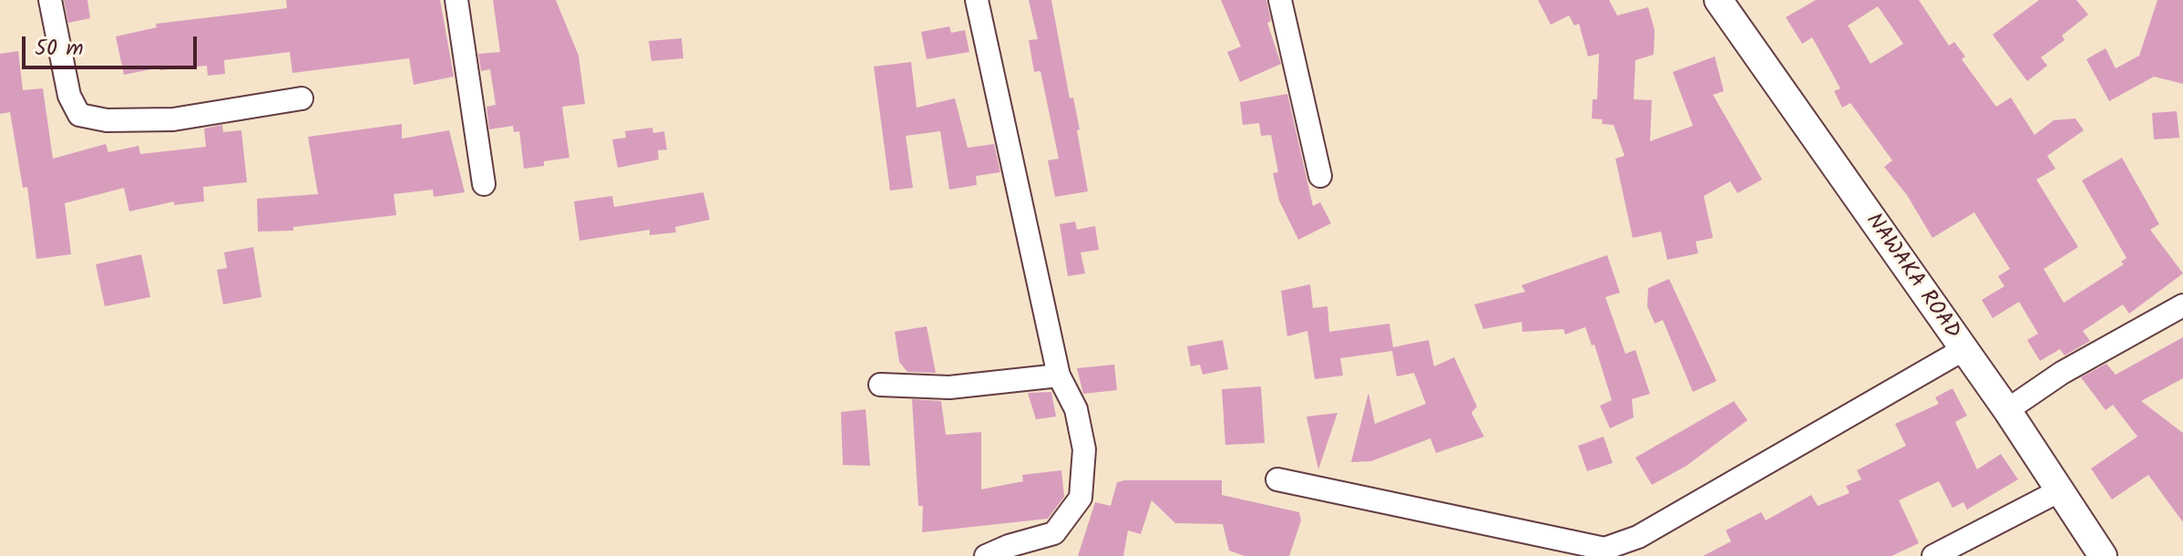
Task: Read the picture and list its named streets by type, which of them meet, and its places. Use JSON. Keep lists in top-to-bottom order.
{
  "streets": {
    "street": ["NAWAKA ROAD"]
  },
  "scale_bar": "50 m"
}
